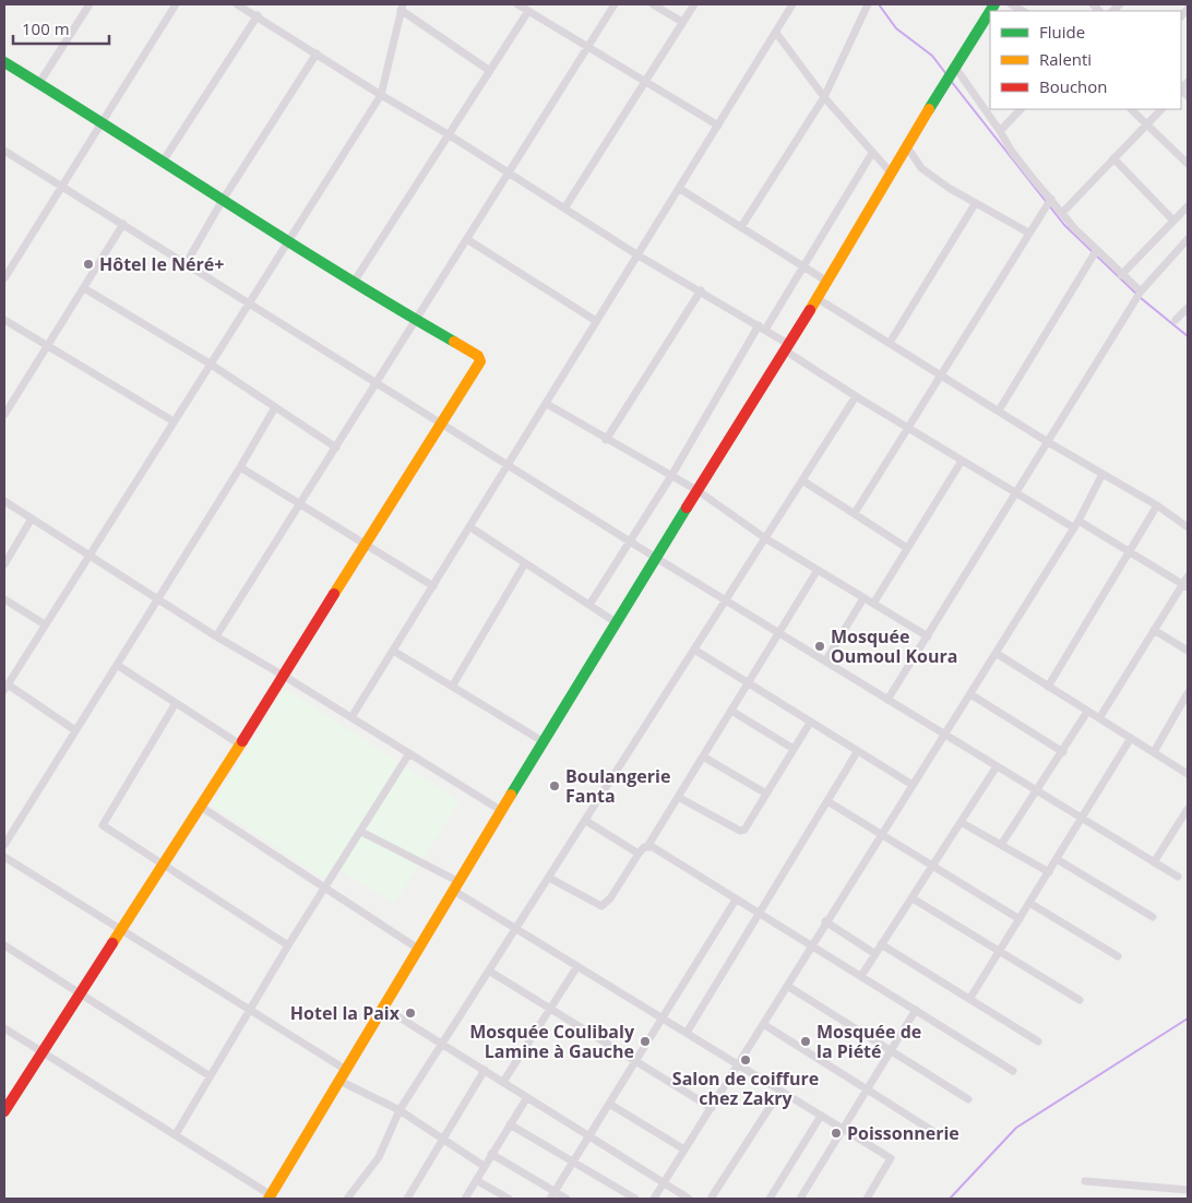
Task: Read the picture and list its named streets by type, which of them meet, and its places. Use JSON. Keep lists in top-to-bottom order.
{
  "places": [
    "Hôtel le Néré+",
    "Mosquée Oumoul Koura",
    "Boulangerie Fanta",
    "Hotel la Paix",
    "Mosquée Coulibaly Lamine à Gauche",
    "Mosquée de la Piété",
    "Salon de coiffure chez Zakry",
    "Poissonnerie"
  ],
  "legend": ["Fluide", "Ralenti", "Bouchon"],
  "scale_bar": "100 m"
}
